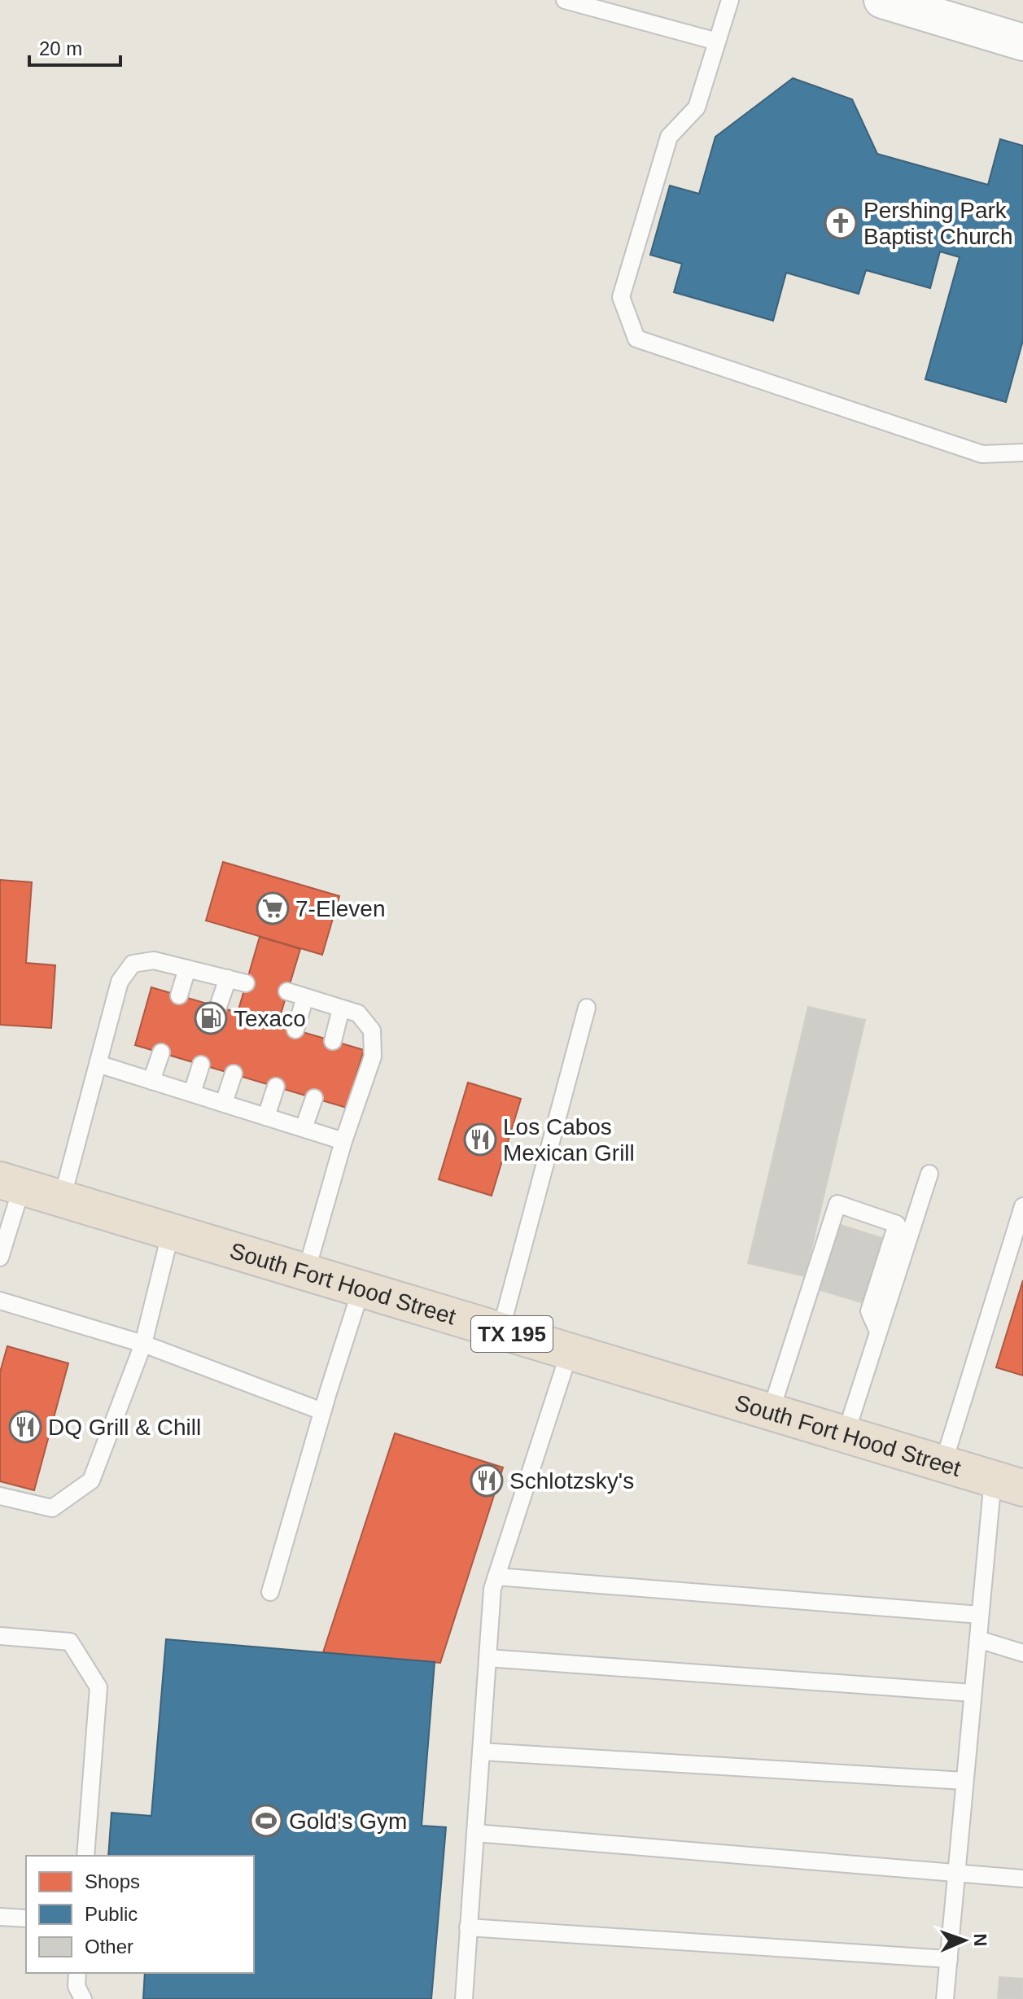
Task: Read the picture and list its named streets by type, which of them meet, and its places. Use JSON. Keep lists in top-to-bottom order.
{
  "streets": {
    "highway": ["South Fort Hood Street", "TX 195"]
  },
  "places": {
    "church": ["Pershing Park Baptist Church"],
    "supermarket": ["7-Eleven"],
    "fuel station": ["Texaco"],
    "restaurant": ["Los Cabos Mexican Grill", "DQ Grill & Chill", "Schlotzsky's"],
    "sports": ["Gold's Gym"]
  },
  "legend": ["Shops", "Public", "Other"],
  "scale_bar": "20 m",
  "north": "right"
}
